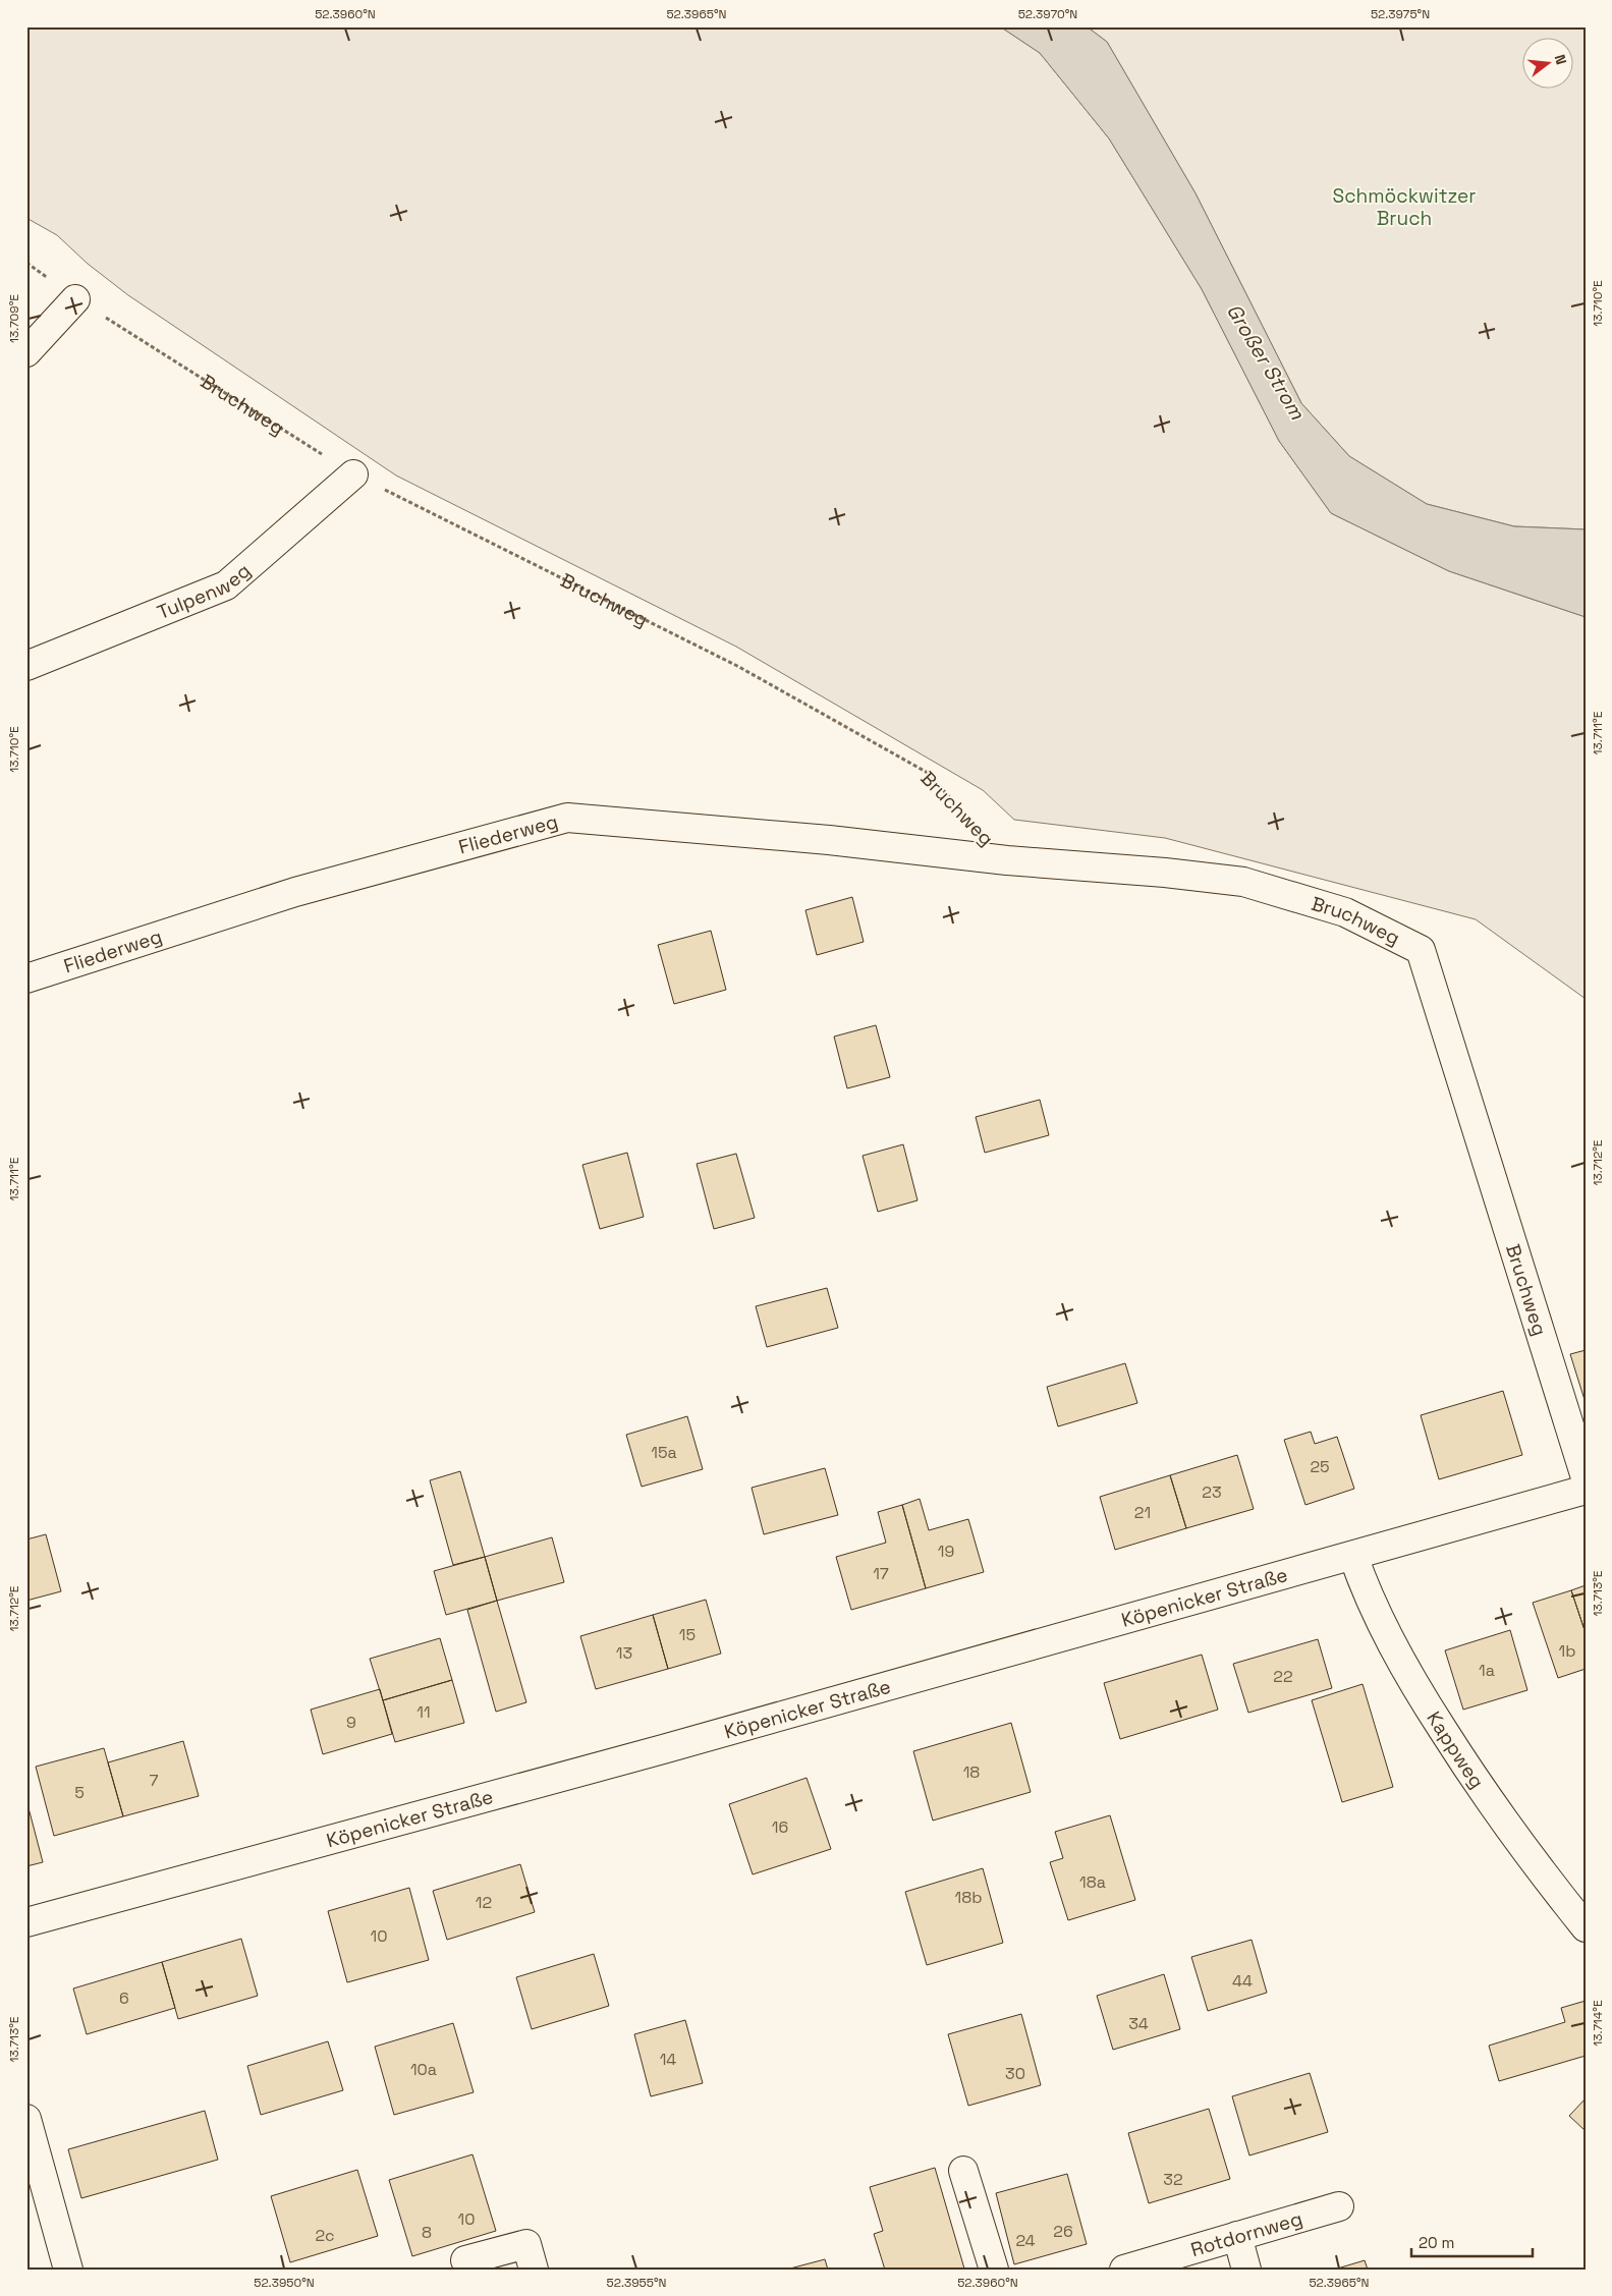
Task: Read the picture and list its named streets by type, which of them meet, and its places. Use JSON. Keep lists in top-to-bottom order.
{
  "streets": {
    "street": [
      "Bruchweg",
      "Tulpenweg",
      "Fliederweg",
      "Köpenicker Straße",
      "Kappweg",
      "Rotdornweg"
    ]
  },
  "crossings": [
    ["Bruchweg", "Tulpenweg"],
    ["Bruchweg", "Fliederweg"],
    ["Köpenicker Straße", "Kappweg"]
  ],
  "water": ["Großer Strom"],
  "parks": ["Schmöckwitzer Bruch"],
  "house_numbers": [
    "15a",
    "25",
    "23",
    "21",
    "19",
    "17",
    "15",
    "1b",
    "13",
    "1a",
    "22",
    "11",
    "9",
    "18",
    "7",
    "5",
    "16",
    "18a",
    "18b",
    "12",
    "10",
    "44",
    "6",
    "34",
    "14",
    "10a",
    "30",
    "32",
    "10",
    "26",
    "8",
    "2c",
    "24"
  ],
  "scale_bar": "20 m",
  "north": "right",
  "coordinates": [
    "52.3960°N",
    "52.3965°N",
    "52.3970°N",
    "52.3975°N",
    "13.710°E",
    "13.709°E",
    "13.711°E",
    "13.712°E",
    "13.713°E",
    "13.714°E",
    "52.3950°N",
    "52.3955°N"
  ]
}
